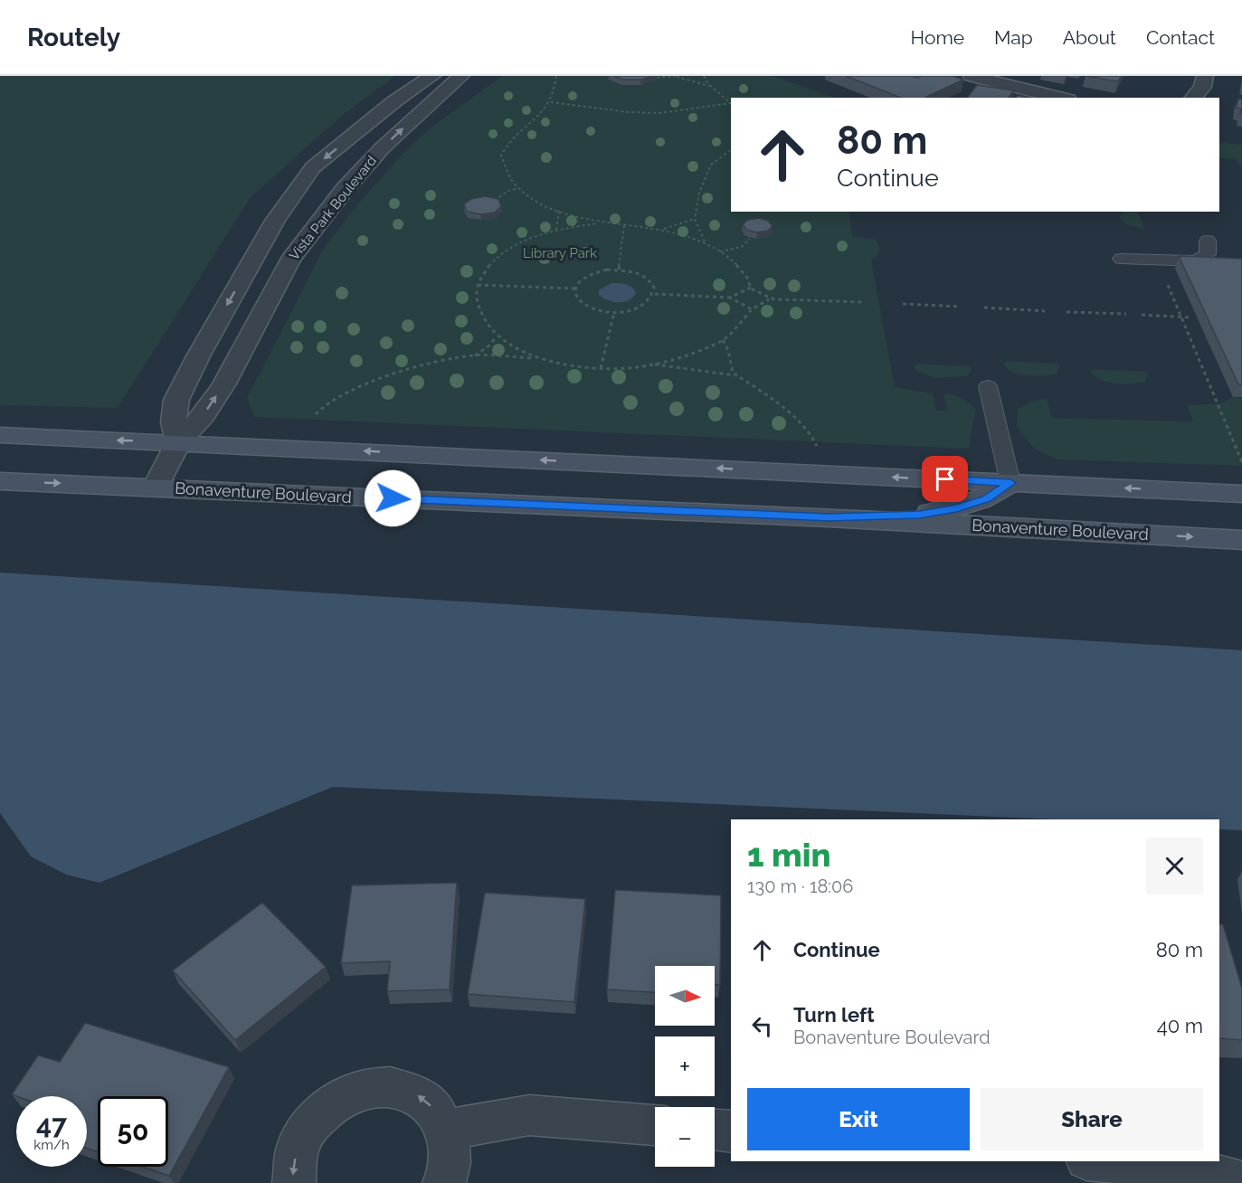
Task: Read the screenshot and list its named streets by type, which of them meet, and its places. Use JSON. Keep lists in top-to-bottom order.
{
  "streets": {
    "main road": ["Bonaventure Boulevard"],
    "street": ["Vista Park Boulevard"]
  },
  "crossings": [
    ["Vista Park Boulevard", "Bonaventure Boulevard"]
  ],
  "parks": ["Library Park"],
  "north": "right",
  "page": {
    "header": "Routely",
    "nav": [
      "Home",
      "Map",
      "About",
      "Contact"
    ],
    "turn": ["80 m", "Continue"],
    "heading": ["1 min", "130 m · 18:06"],
    "list": [
      {
        "name": "Continue",
        "value": "80 m"
      },
      {
        "name": "Turn left",
        "note": "Bonaventure Boulevard",
        "value": "40 m"
      }
    ],
    "map_buttons": ["+", "−"],
    "buttons": ["Exit", "Share"],
    "speed": "47 km/h",
    "limit": "50"
  }
}
